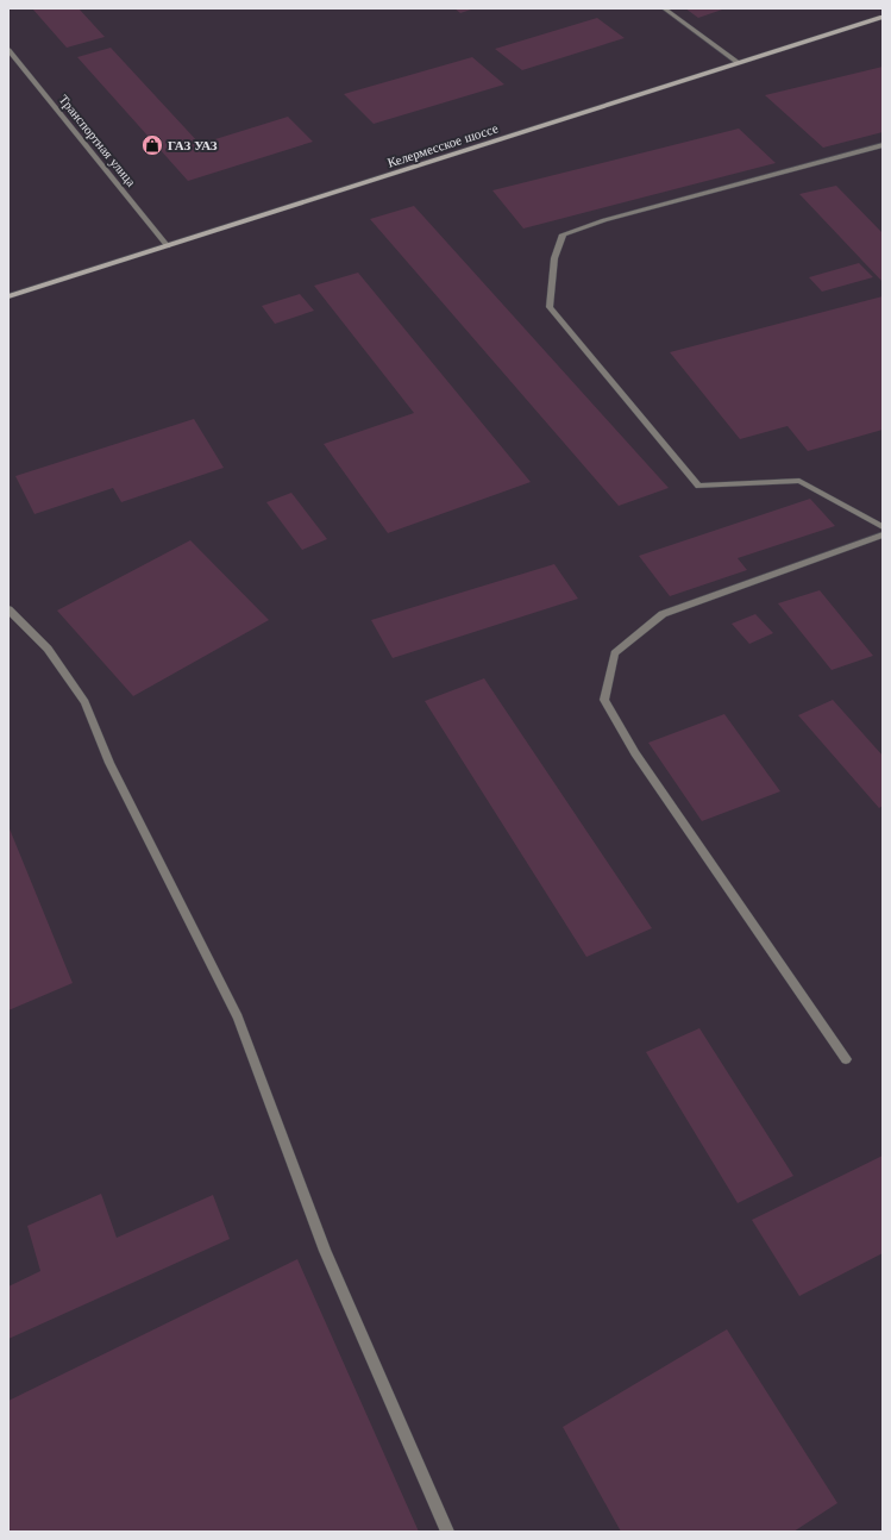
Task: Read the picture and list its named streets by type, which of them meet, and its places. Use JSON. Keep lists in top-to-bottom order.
{
  "streets": {
    "main road": ["Келермесское шоссе"],
    "street": ["Транспортная улица"]
  },
  "crossings": [
    ["Транспортная улица", "Келермесское шоссе"]
  ],
  "places": {
    "shop": ["ГАЗ УАЗ"]
  }
}
